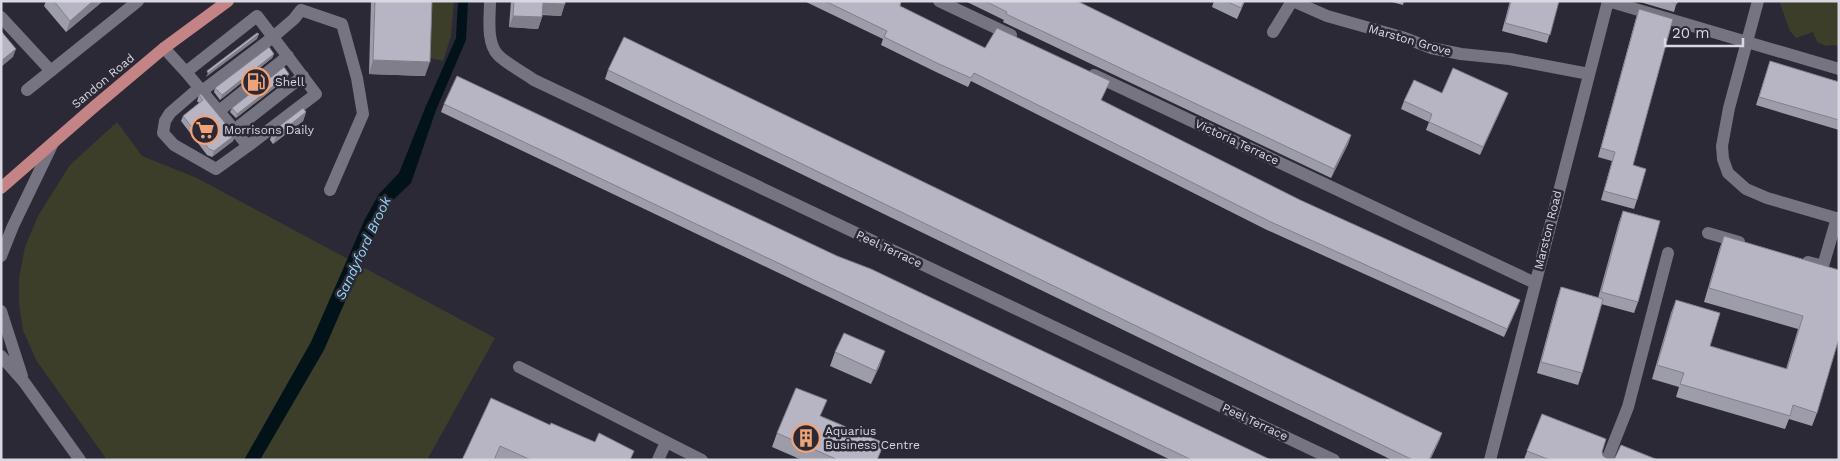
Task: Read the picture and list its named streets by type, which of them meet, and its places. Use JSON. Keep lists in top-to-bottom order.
{
  "streets": {
    "main road": ["Sandon Road"],
    "street": [
      "Marston Grove",
      "Victoria Terrace",
      "Marston Road",
      "Peel Terrace"
    ]
  },
  "crossings": [
    ["Marston Grove", "Marston Road"],
    ["Victoria Terrace", "Marston Road"]
  ],
  "water": ["Sandyford Brook"],
  "places": {
    "fuel station": ["Shell"],
    "supermarket": ["Morrisons Daily"],
    "building": ["Aquarius Business Centre"]
  },
  "scale_bar": "20 m"
}
